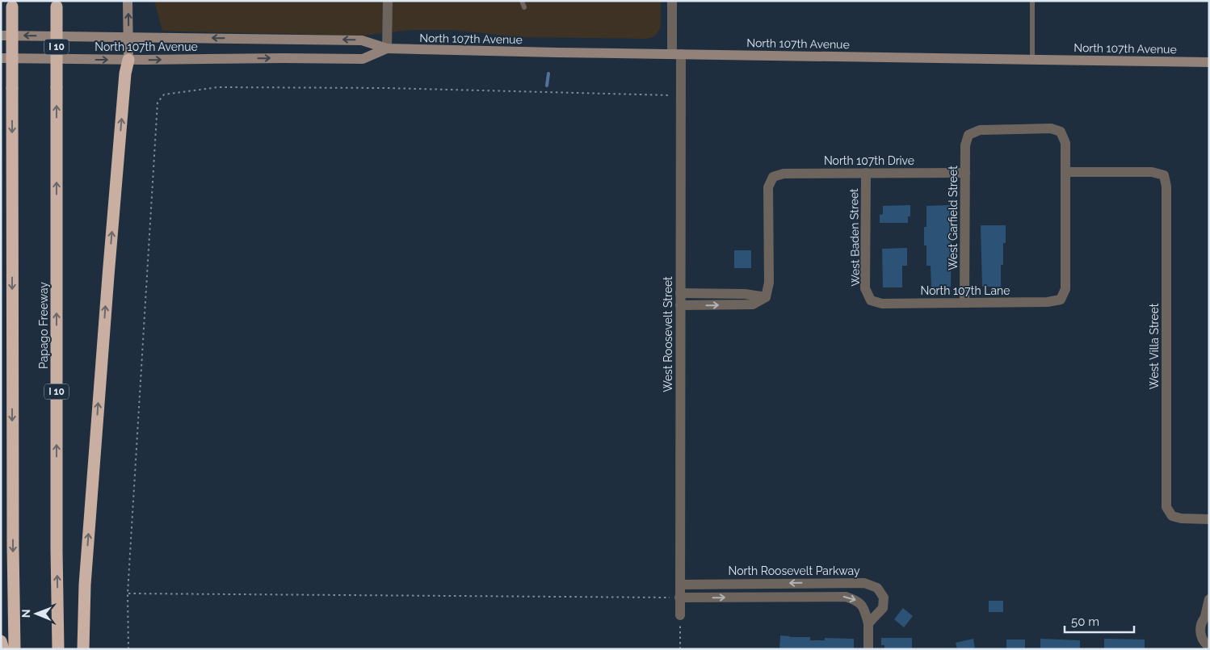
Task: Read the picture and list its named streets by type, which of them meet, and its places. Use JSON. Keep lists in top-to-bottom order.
{
  "streets": {
    "highway": ["I 10", "Papago Freeway"],
    "main road": ["North 107th Avenue"],
    "street": [
      "North 107th Drive",
      "West Garfield Street",
      "West Baden Street",
      "North 107th Lane",
      "West Roosevelt Street",
      "West Villa Street",
      "North Roosevelt Parkway"
    ]
  },
  "crossings": [
    ["North 107th Avenue", "West Roosevelt Street"],
    ["North 107th Drive", "West Garfield Street"],
    ["North 107th Drive", "West Baden Street"],
    ["West Garfield Street", "North 107th Lane"],
    ["West Garfield Street", "West Villa Street"],
    ["West Baden Street", "North 107th Lane"],
    ["North 107th Lane", "West Villa Street"],
    ["West Roosevelt Street", "North Roosevelt Parkway"]
  ],
  "scale_bar": "50 m",
  "north": "left"
}
